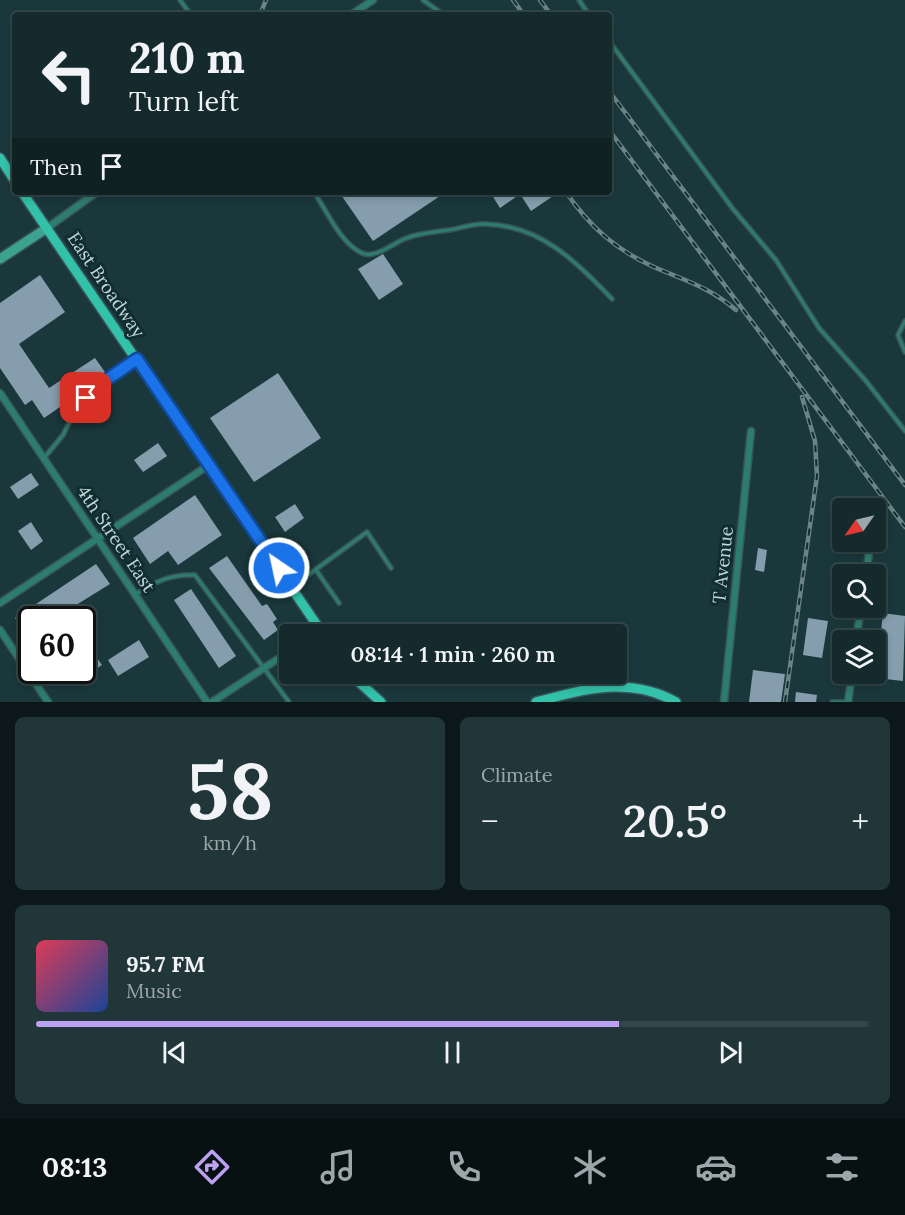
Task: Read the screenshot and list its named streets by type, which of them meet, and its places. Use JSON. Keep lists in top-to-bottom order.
{
  "streets": {
    "main road": ["East Broadway"],
    "street": ["4th Street East", "T Avenue"]
  },
  "north": "bottom left",
  "page": {
    "turn": ["210 m", "Turn left"],
    "then": "Then",
    "limit": "60",
    "trip": "08:14 · 1 min · 260 m",
    "tile": [
      ["58", "km/h"],
      "Climate"
    ],
    "heat": ["−", "20.5°", "+"],
    "song": ["95.7 FM", "Music"],
    "tabs": "08:13"
  }
}
